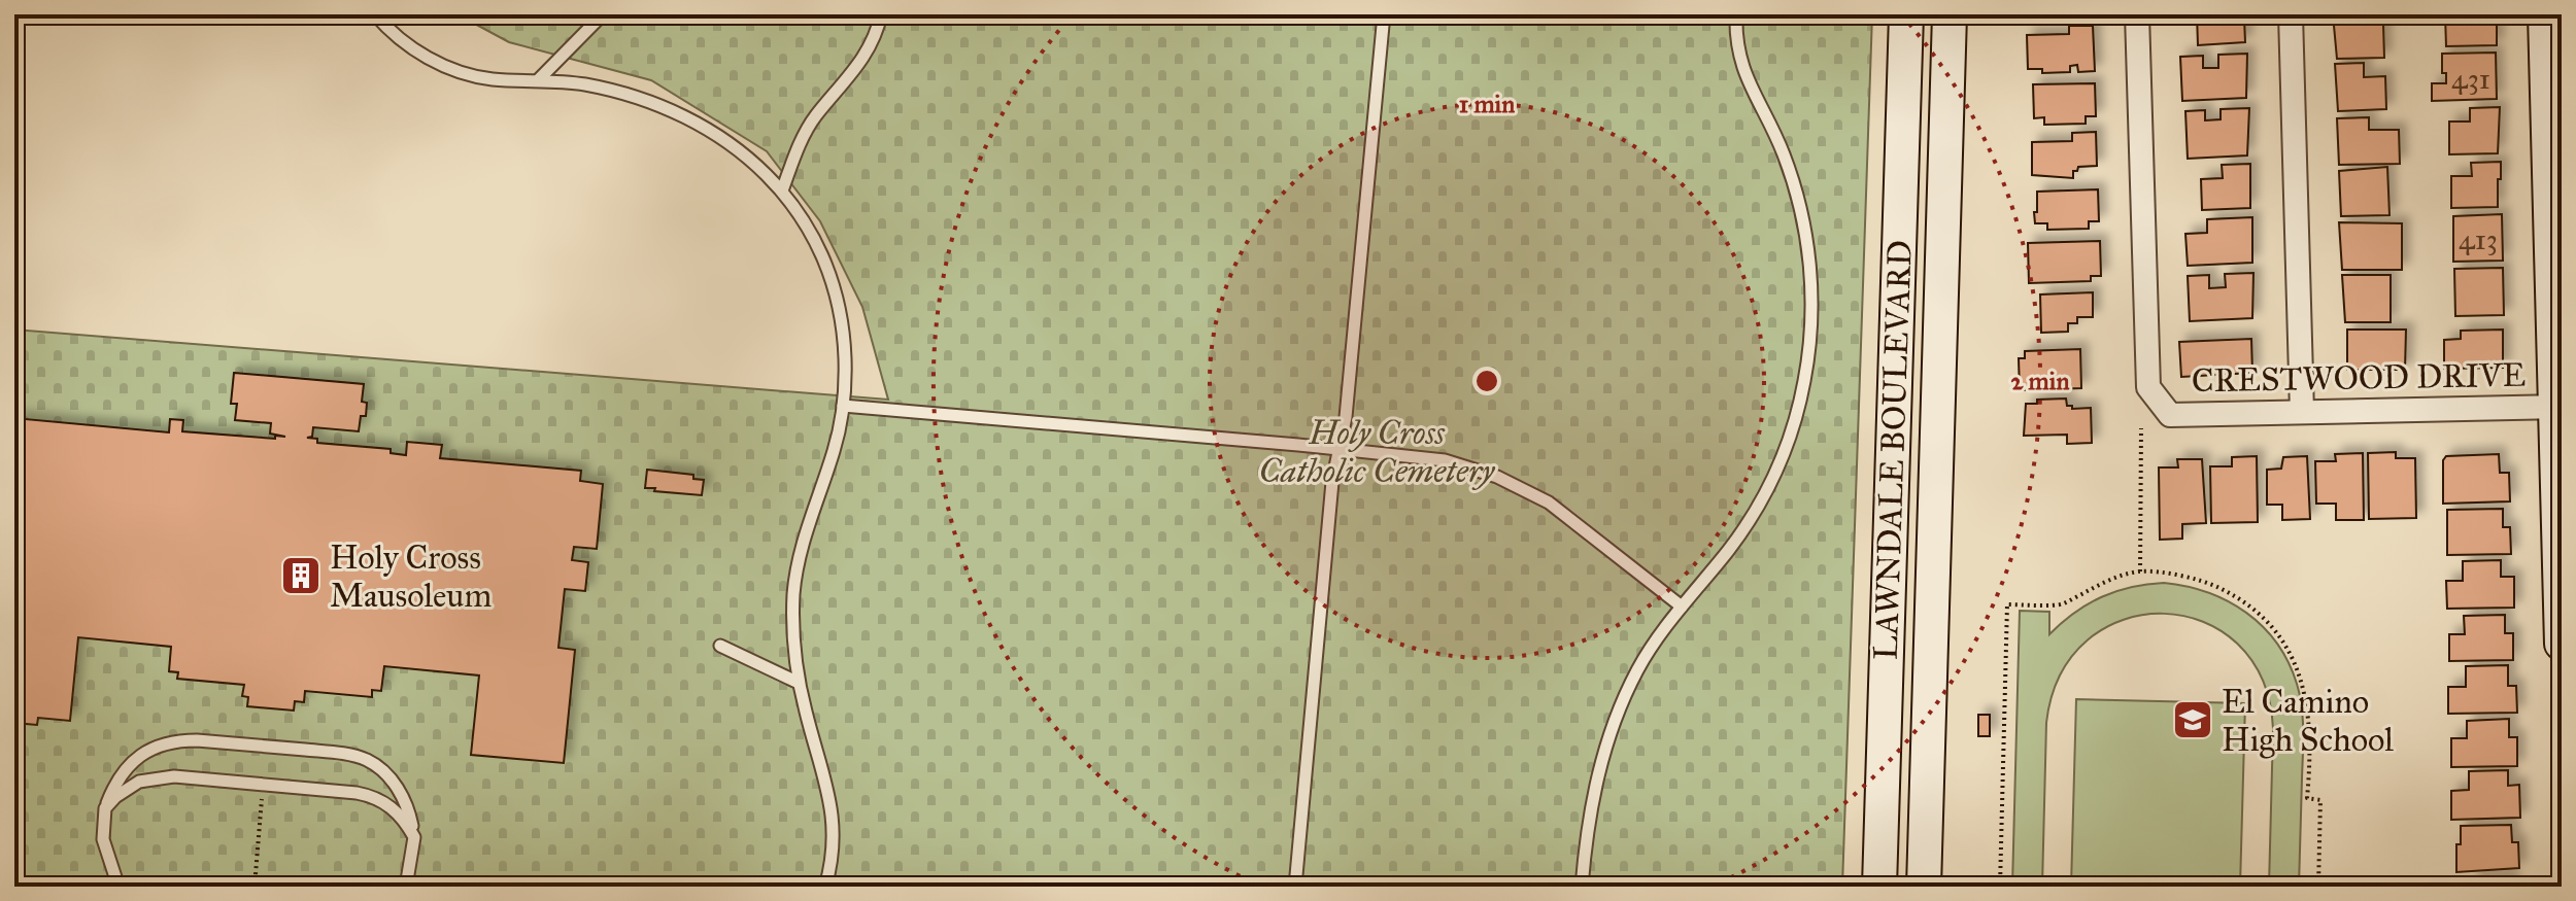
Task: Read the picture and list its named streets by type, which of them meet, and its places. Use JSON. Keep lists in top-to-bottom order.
{
  "streets": {
    "street": ["CRESTWOOD DRIVE", "LAWNDALE BOULEVARD"]
  },
  "parks": ["Holy Cross Catholic Cemetery"],
  "places": {
    "building": ["Holy Cross Mausoleum"],
    "school or university": ["El Camino High School"]
  },
  "house_numbers": ["431", "413"],
  "rings": ["1 min", "2 min"]
}
